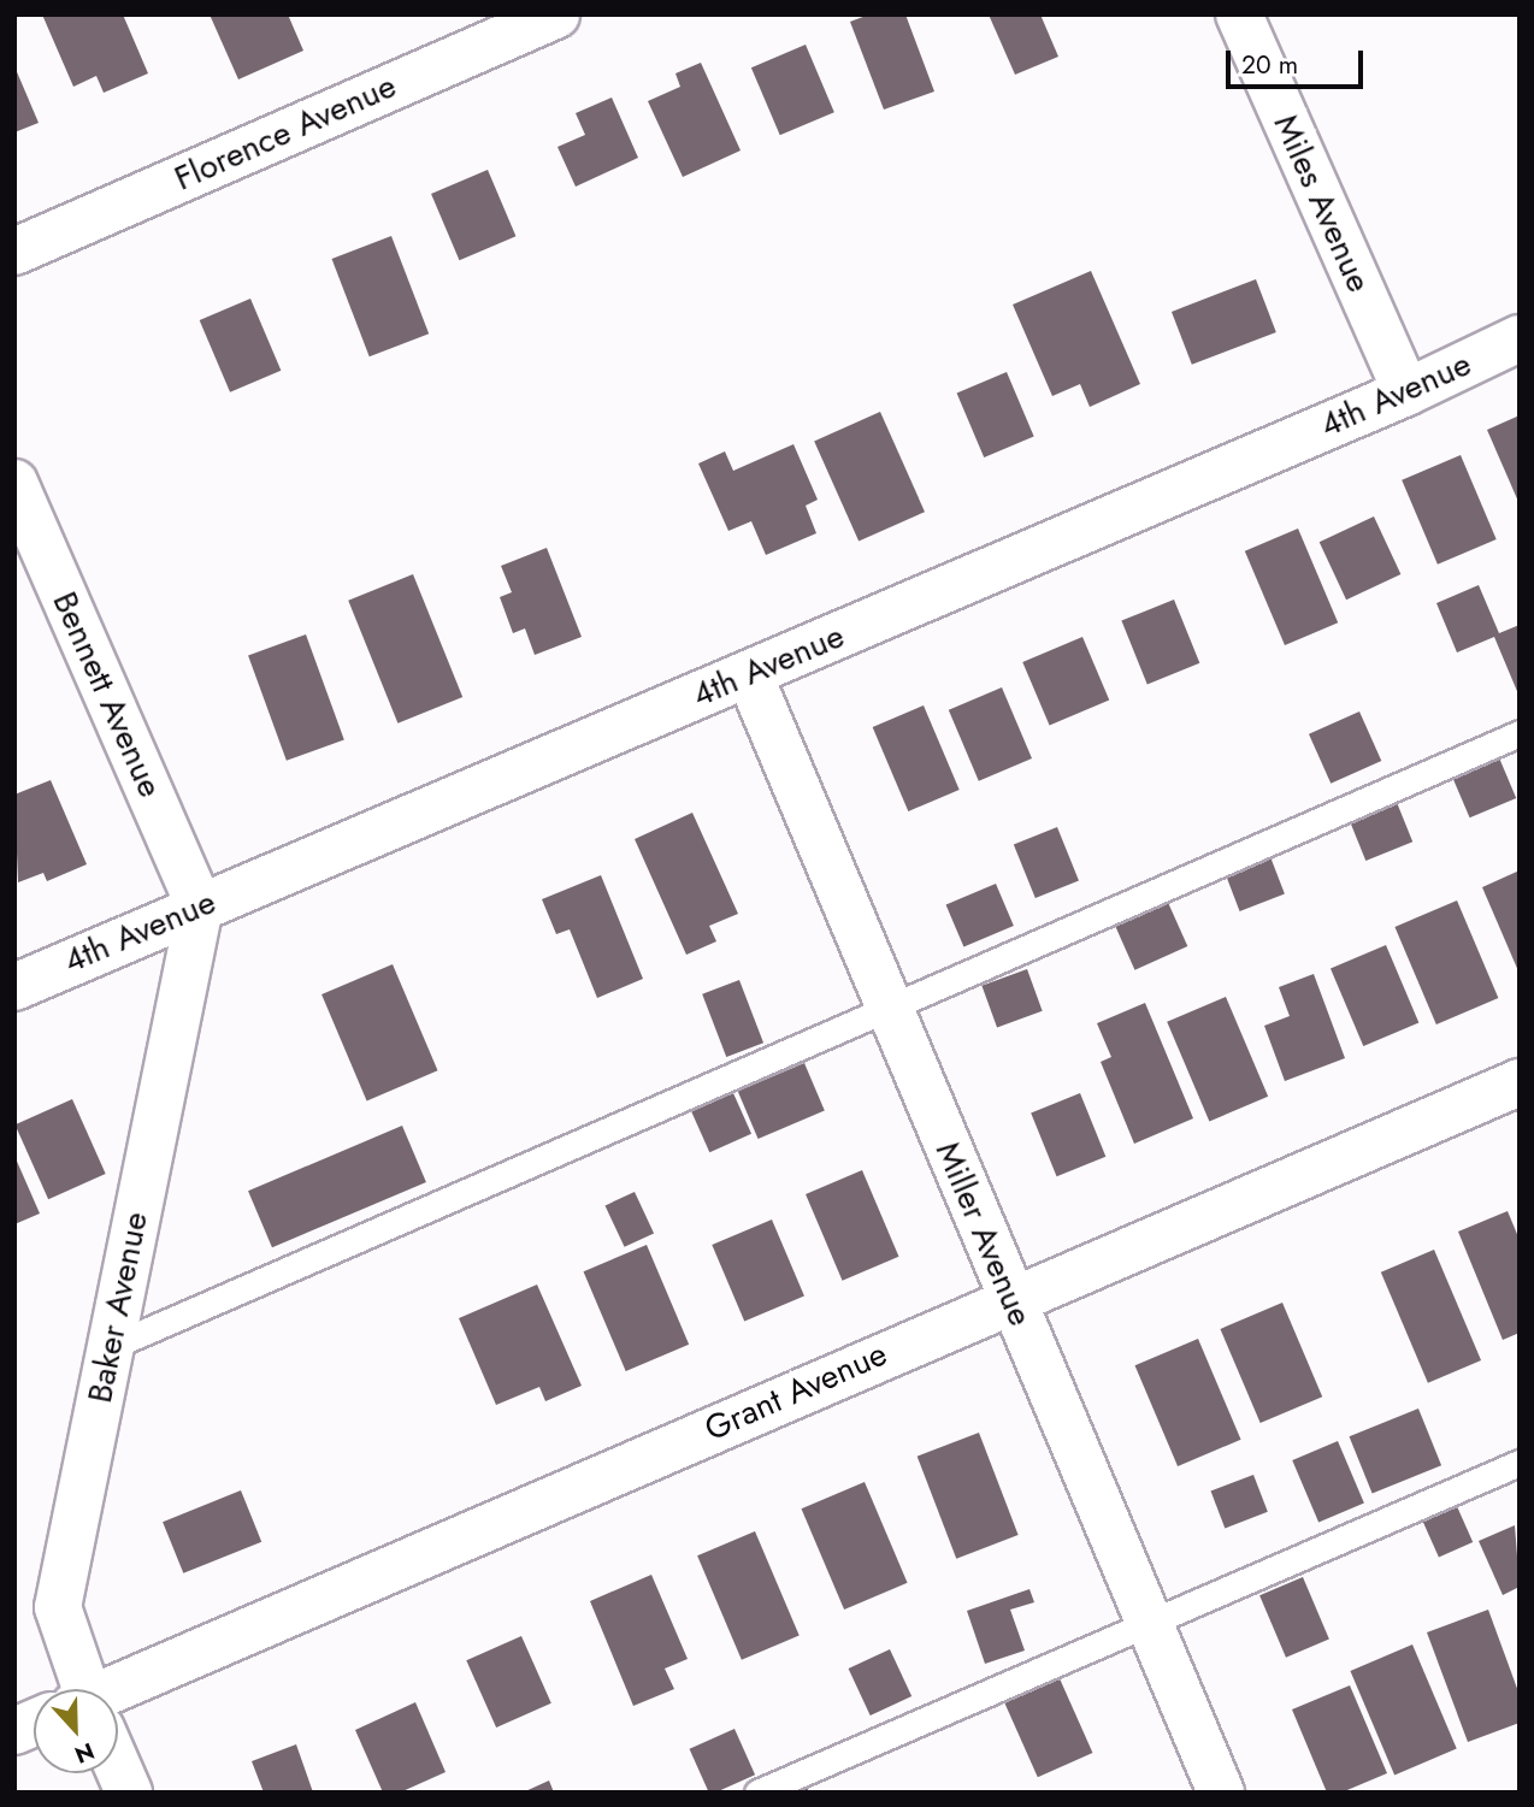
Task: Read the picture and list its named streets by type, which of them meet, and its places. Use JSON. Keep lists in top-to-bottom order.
{
  "streets": {
    "street": [
      "Florence Avenue",
      "Miles Avenue",
      "4th Avenue",
      "Bennett Avenue",
      "Miller Avenue",
      "Baker Avenue",
      "Grant Avenue"
    ]
  },
  "crossings": [
    ["Miles Avenue", "4th Avenue"],
    ["4th Avenue", "Bennett Avenue"],
    ["4th Avenue", "Miller Avenue"],
    ["4th Avenue", "Baker Avenue"],
    ["Bennett Avenue", "Baker Avenue"],
    ["Miller Avenue", "Grant Avenue"]
  ],
  "scale_bar": "20 m",
  "north": "bottom"
}
